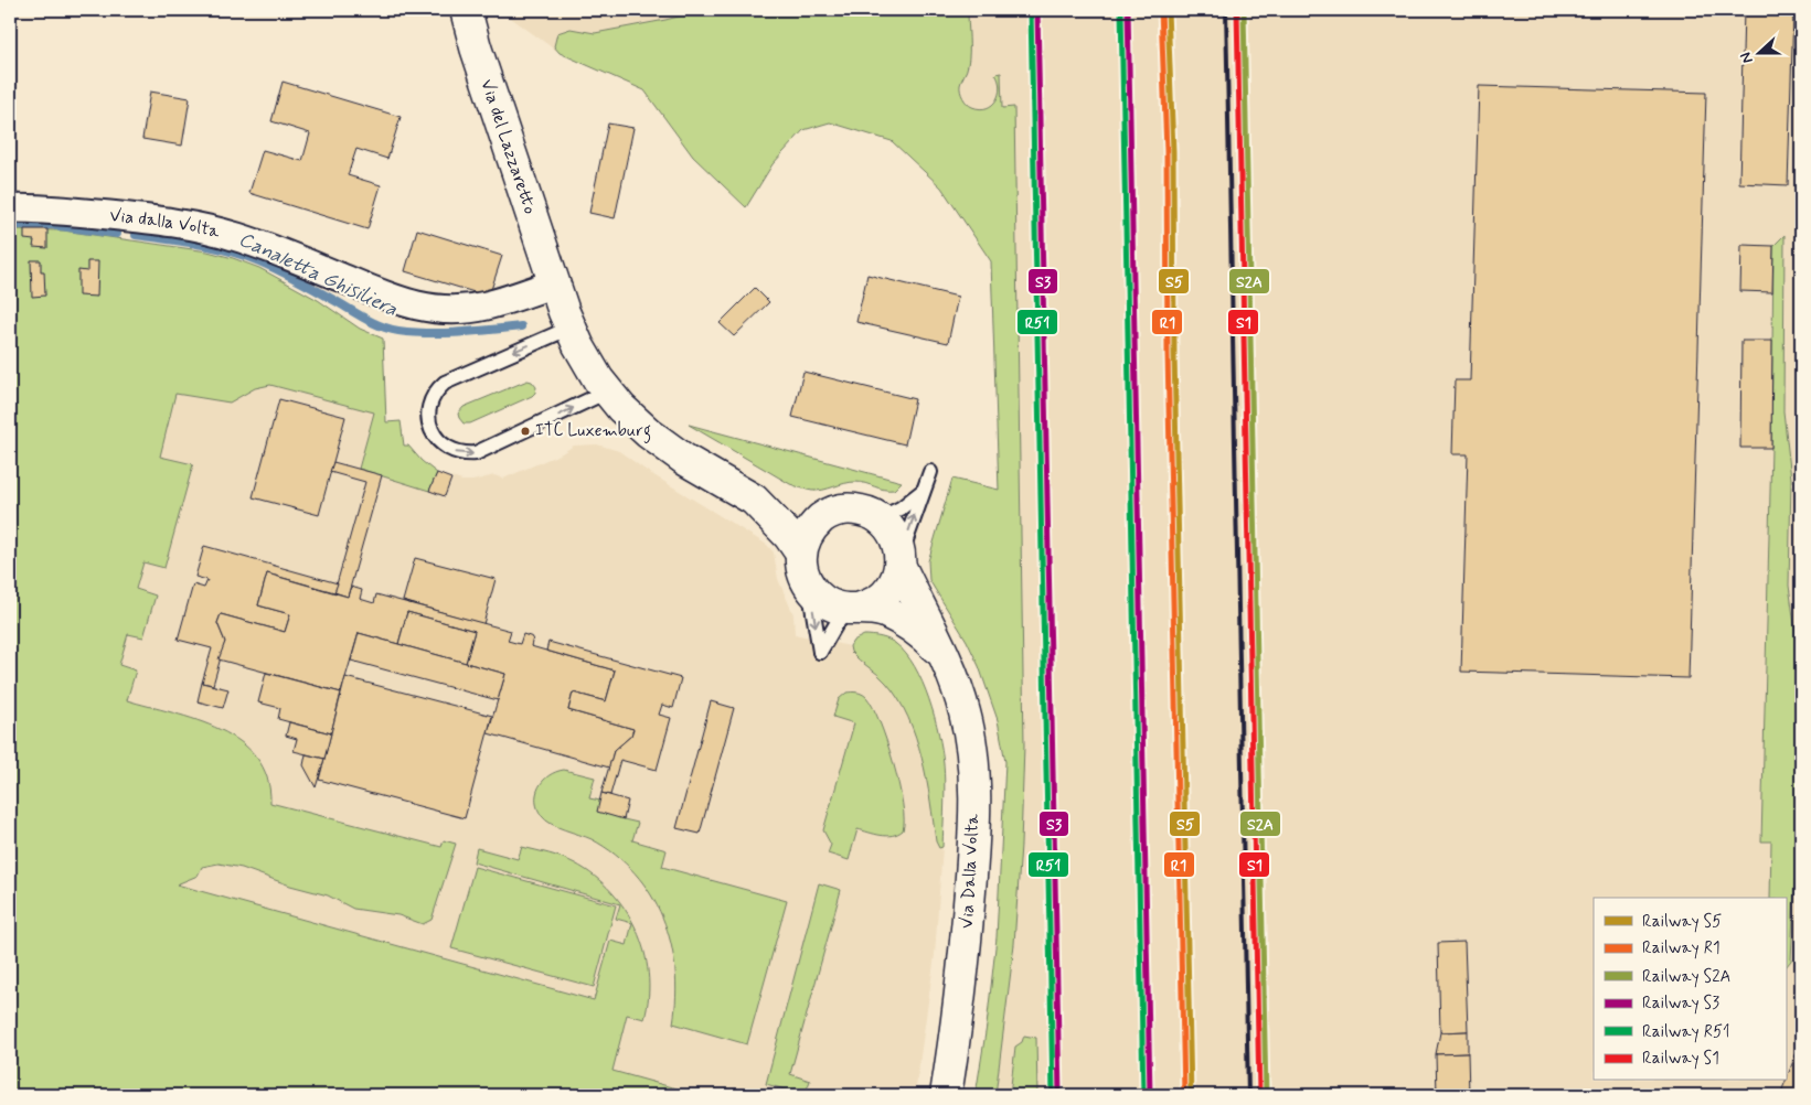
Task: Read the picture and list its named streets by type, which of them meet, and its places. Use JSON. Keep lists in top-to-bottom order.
{
  "streets": {
    "street": ["Via del Lazzaretto", "Via dalla Volta", "Via Dalla Volta"]
  },
  "crossings": [
    ["Via del Lazzaretto", "Via dalla Volta"]
  ],
  "water": ["Canaletta Ghisiliera"],
  "places": ["ITC Luxemburg"],
  "lines": [
    "rail line S5",
    "rail line R1",
    "rail line S2A",
    "rail line S3",
    "rail line R51",
    "rail line S1"
  ],
  "legend": [
    "Railway S5",
    "Railway R1",
    "Railway S2A",
    "Railway S3",
    "Railway R51",
    "Railway S1"
  ],
  "north": "left"
}
